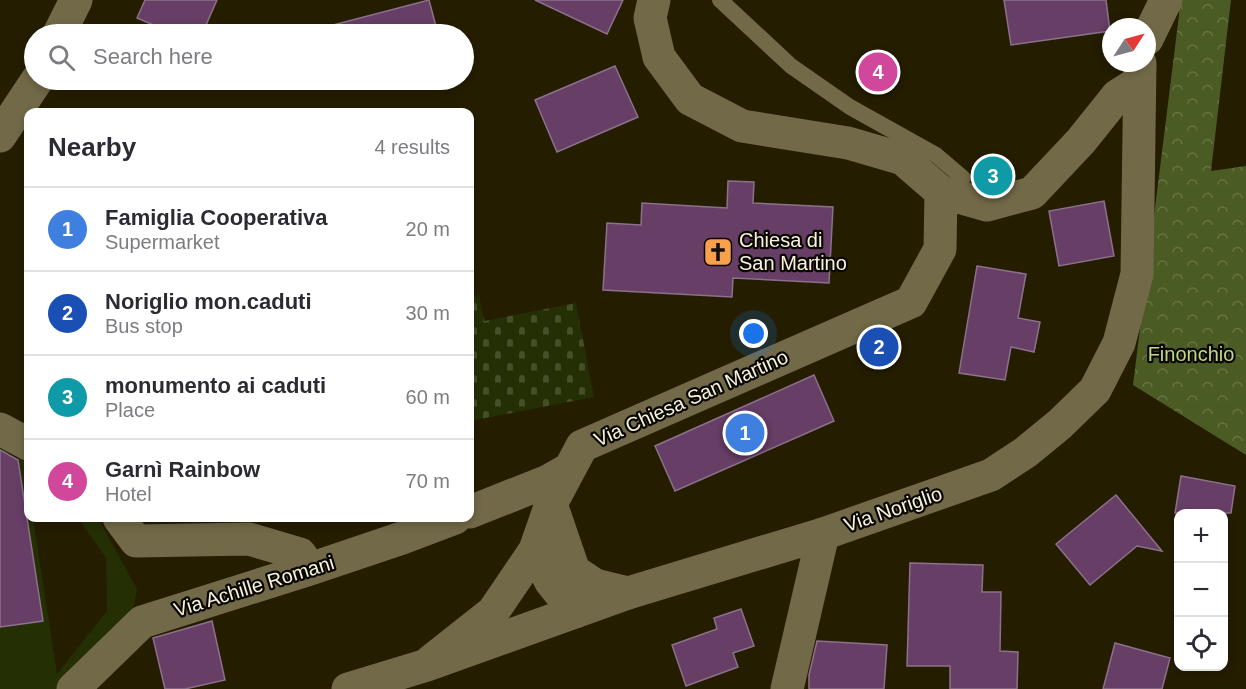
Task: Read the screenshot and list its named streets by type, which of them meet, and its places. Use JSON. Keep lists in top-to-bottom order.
{
  "streets": {
    "street": ["Via Chiesa San Martino", "Via Noriglio", "Via Achille Romani"]
  },
  "crossings": [
    ["Via Chiesa San Martino", "Via Noriglio"]
  ],
  "parks": ["Finonchio"],
  "places": {
    "church": ["Chiesa di San Martino"]
  },
  "north": "top right",
  "page": {
    "search": "Search here",
    "pins": [
      "4",
      "3",
      "2",
      "1"
    ],
    "heading": ["Nearby", "4 results"],
    "list": [
      {
        "mark": "1",
        "name": "Famiglia Cooperativa",
        "note": "Supermarket",
        "value": "20 m"
      },
      {
        "mark": "2",
        "name": "Noriglio mon.caduti",
        "note": "Bus stop",
        "value": "30 m"
      },
      {
        "mark": "3",
        "name": "monumento ai caduti",
        "note": "Place",
        "value": "60 m"
      },
      {
        "mark": "4",
        "name": "Garnì Rainbow",
        "note": "Hotel",
        "value": "70 m"
      }
    ],
    "map_buttons": ["+", "−"]
  }
}
